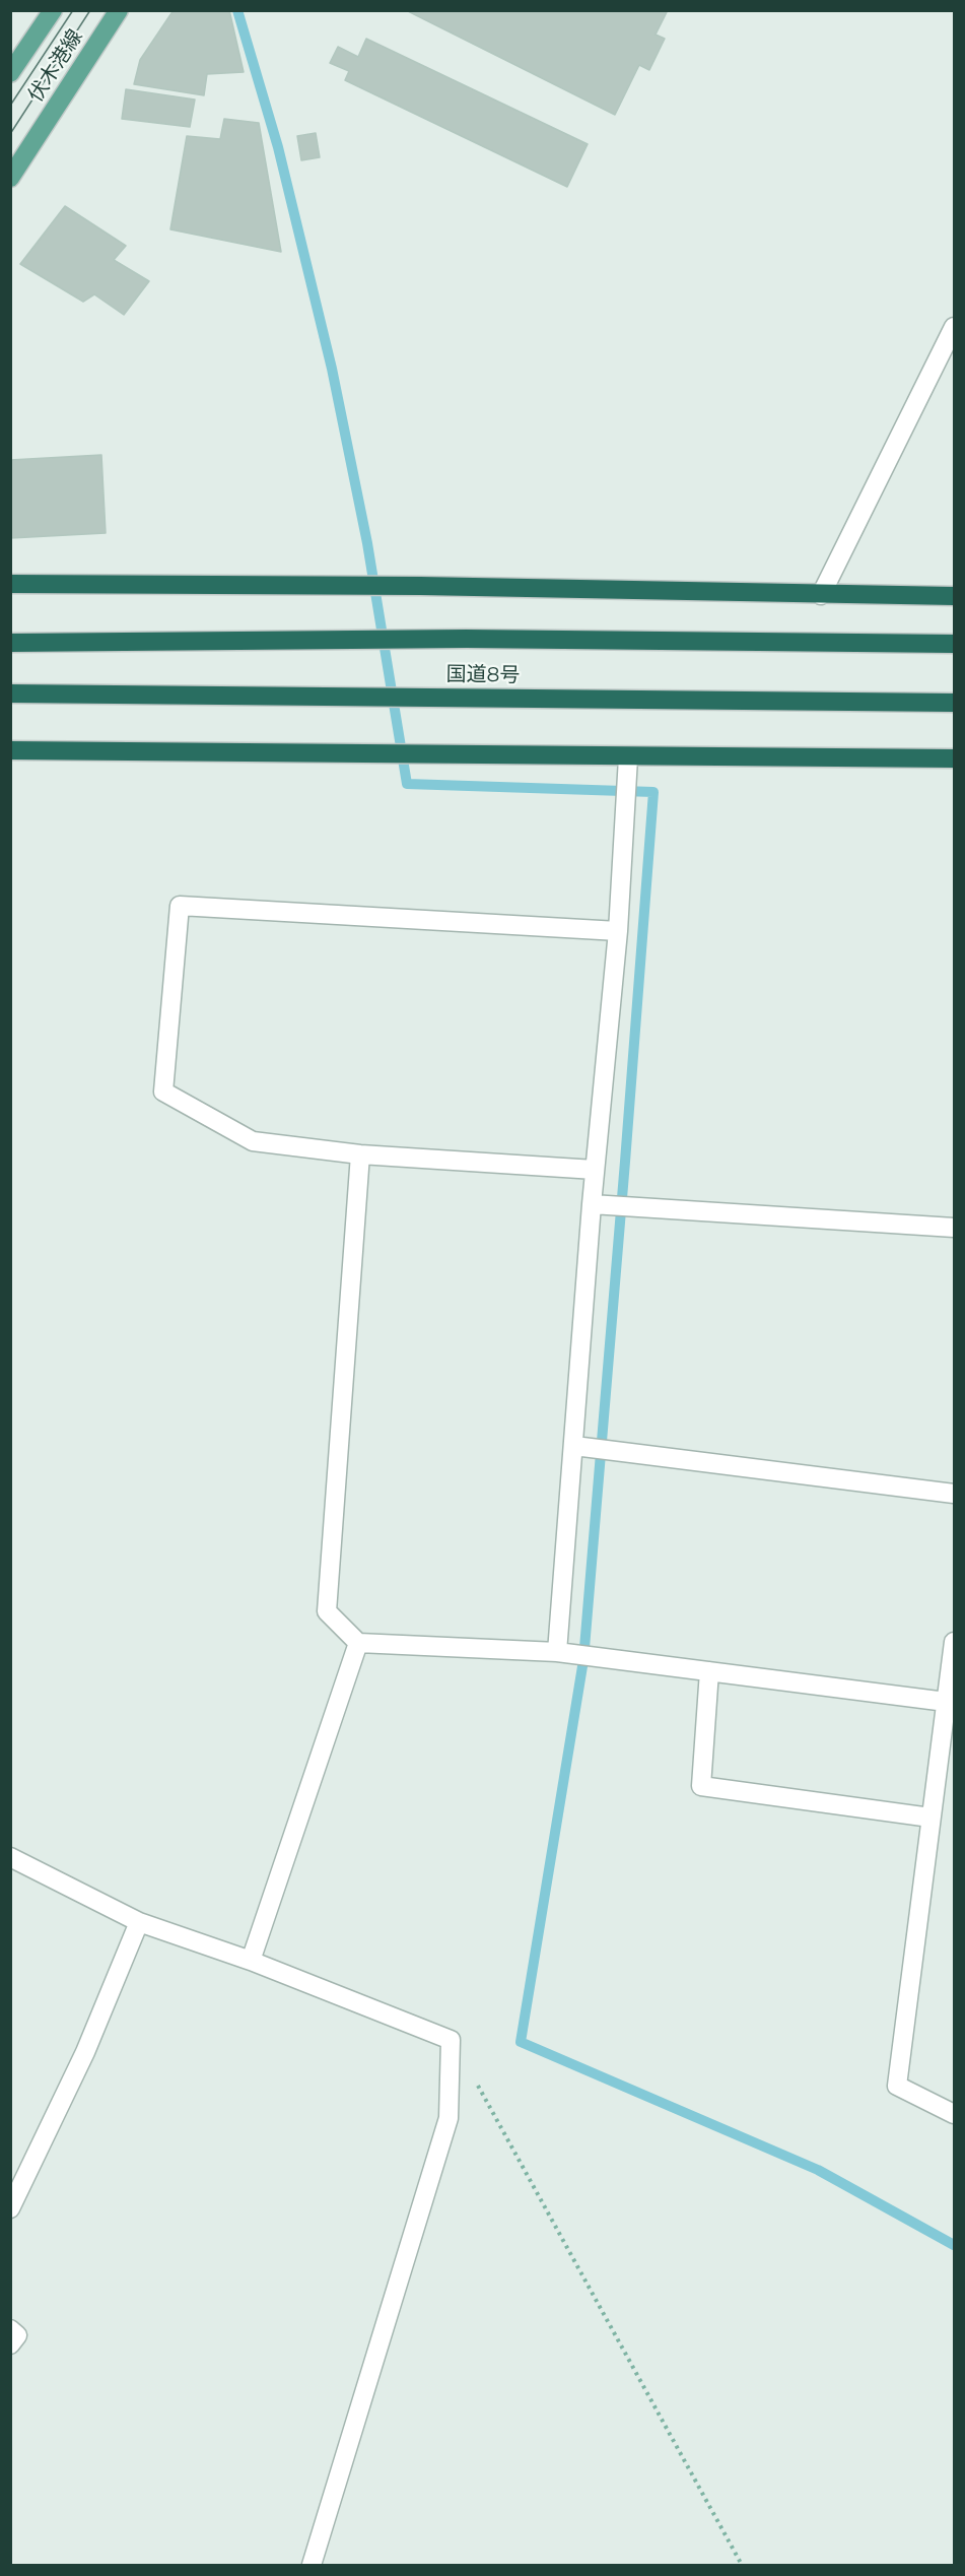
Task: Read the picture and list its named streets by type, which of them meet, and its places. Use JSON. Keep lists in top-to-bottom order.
{
  "streets": {
    "highway": ["国道8号"],
    "main road": ["伏木港線"]
  }
}
